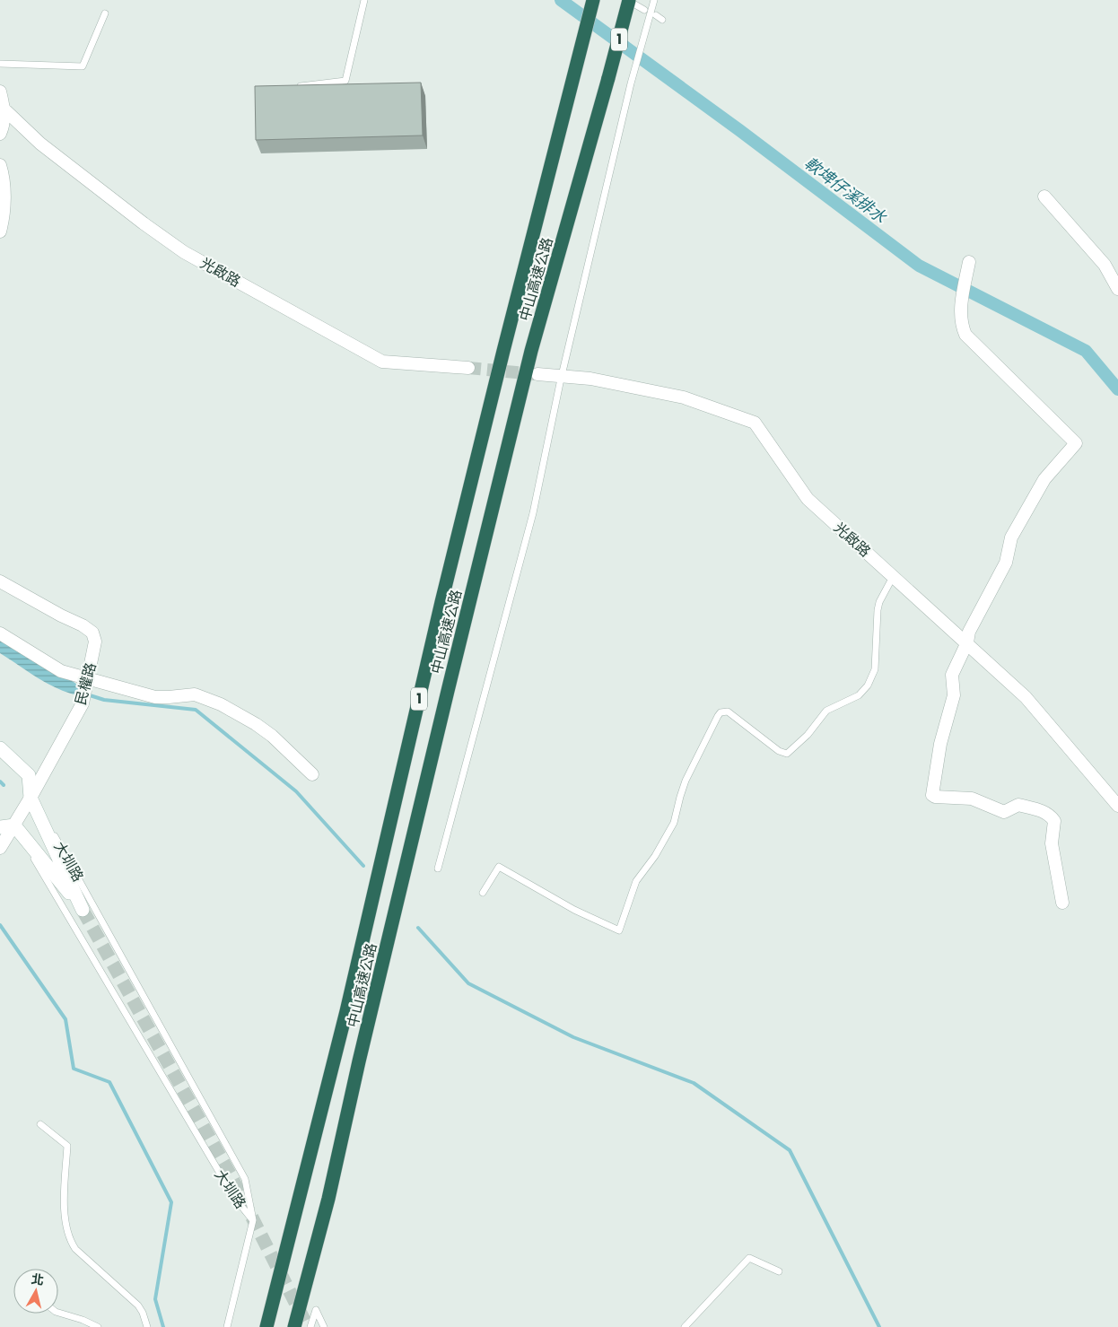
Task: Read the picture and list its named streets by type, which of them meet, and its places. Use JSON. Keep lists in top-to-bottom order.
{
  "streets": {
    "highway": ["1", "中山高速公路"],
    "street": ["光啟路", "民權路"],
    "lane": ["大圳路"]
  },
  "crossings": [
    ["民權路", "大圳路"]
  ],
  "water": ["軟埤仔溪排水"],
  "north": "top"
}
